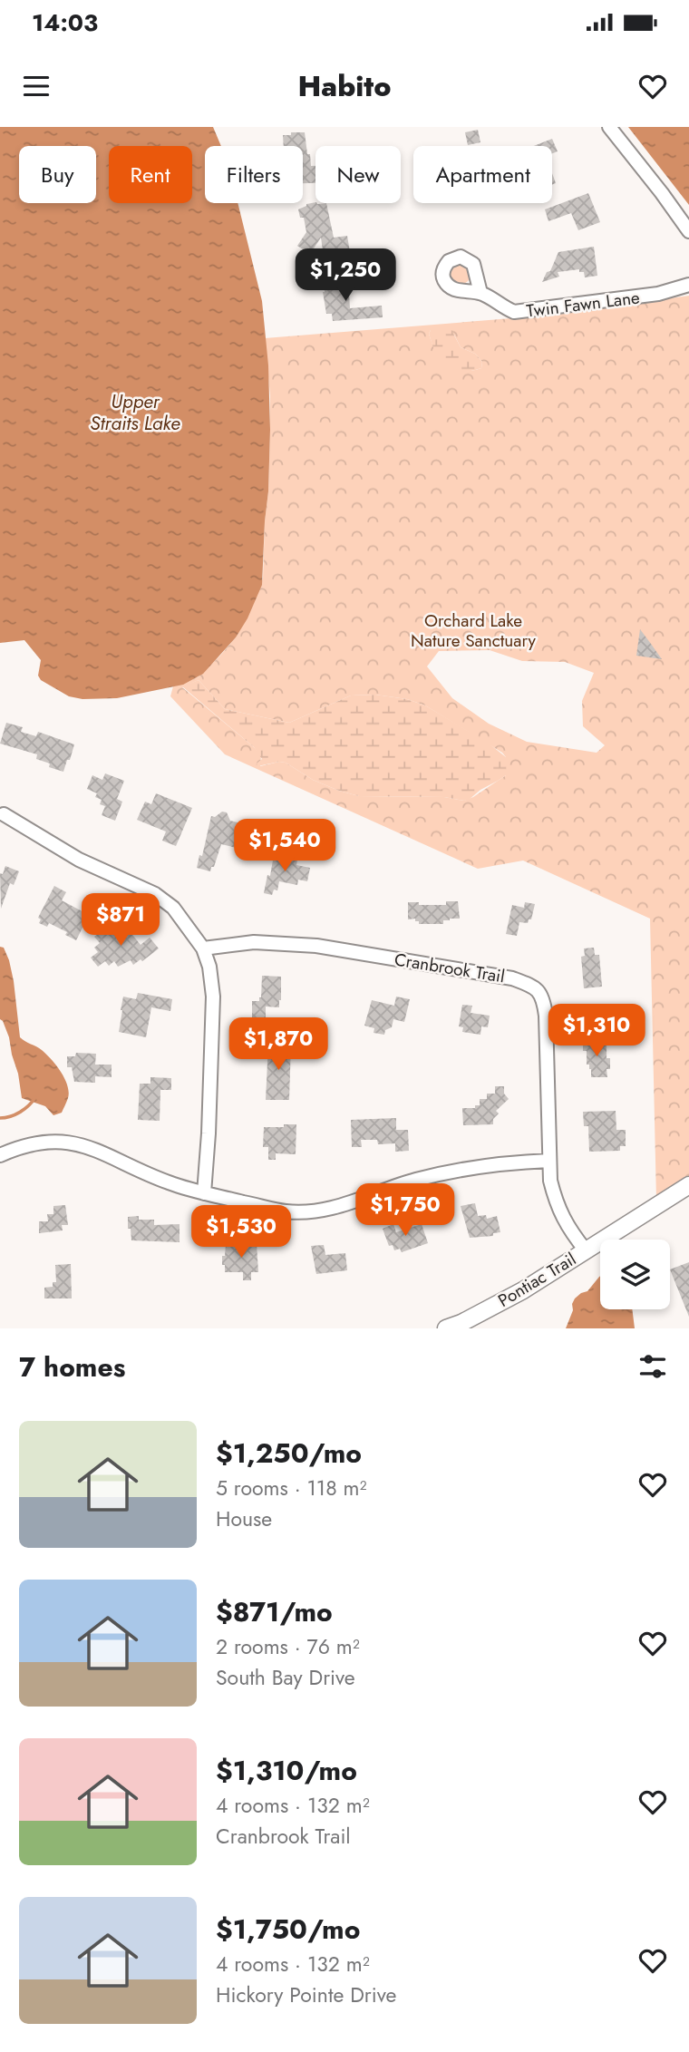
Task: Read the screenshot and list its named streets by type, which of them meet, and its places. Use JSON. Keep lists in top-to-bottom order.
{
  "streets": {
    "main road": ["Pontiac Trail"],
    "street": ["Twin Fawn Lane", "Cranbrook Trail"]
  },
  "crossings": [
    ["Cranbrook Trail", "Pontiac Trail"]
  ],
  "water": ["Upper Straits Lake"],
  "parks": ["Orchard Lake Nature Sanctuary"],
  "page": {
    "status": "14:03",
    "header": "Habito",
    "chip": [
      "Buy",
      "Rent",
      "Filters",
      "New",
      "Apartment"
    ],
    "price": [
      "$1,250",
      "$1,540",
      "$871",
      "$1,310",
      "$1,870",
      "$1,750",
      "$1,530"
    ],
    "heading": "7 homes",
    "list": [
      {
        "name": "$1,250/mo",
        "note": "5 rooms · 118 m² · House"
      },
      {
        "name": "$871/mo",
        "note": "2 rooms · 76 m² · South Bay Drive"
      },
      {
        "name": "$1,310/mo",
        "note": "4 rooms · 132 m² · Cranbrook Trail"
      },
      {
        "name": "$1,750/mo",
        "note": "4 rooms · 132 m² · Hickory Pointe Drive"
      }
    ]
  }
}
